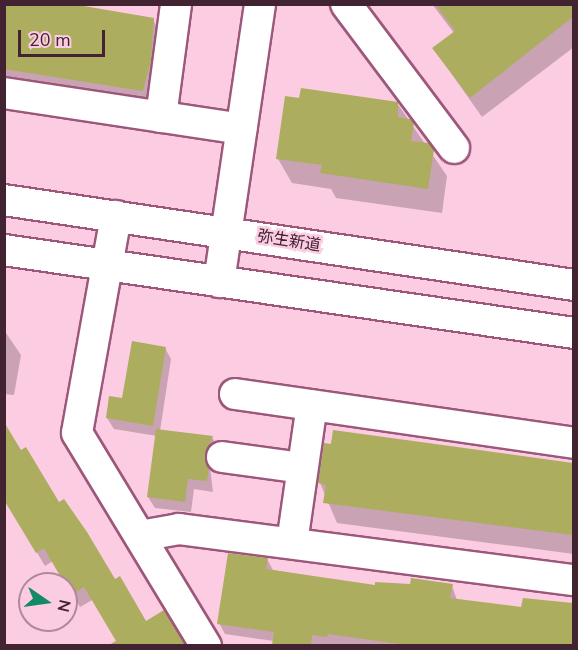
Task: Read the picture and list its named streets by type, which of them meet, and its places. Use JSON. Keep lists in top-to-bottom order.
{
  "streets": {
    "street": ["弥生新道"]
  },
  "scale_bar": "20 m",
  "north": "right"
}
